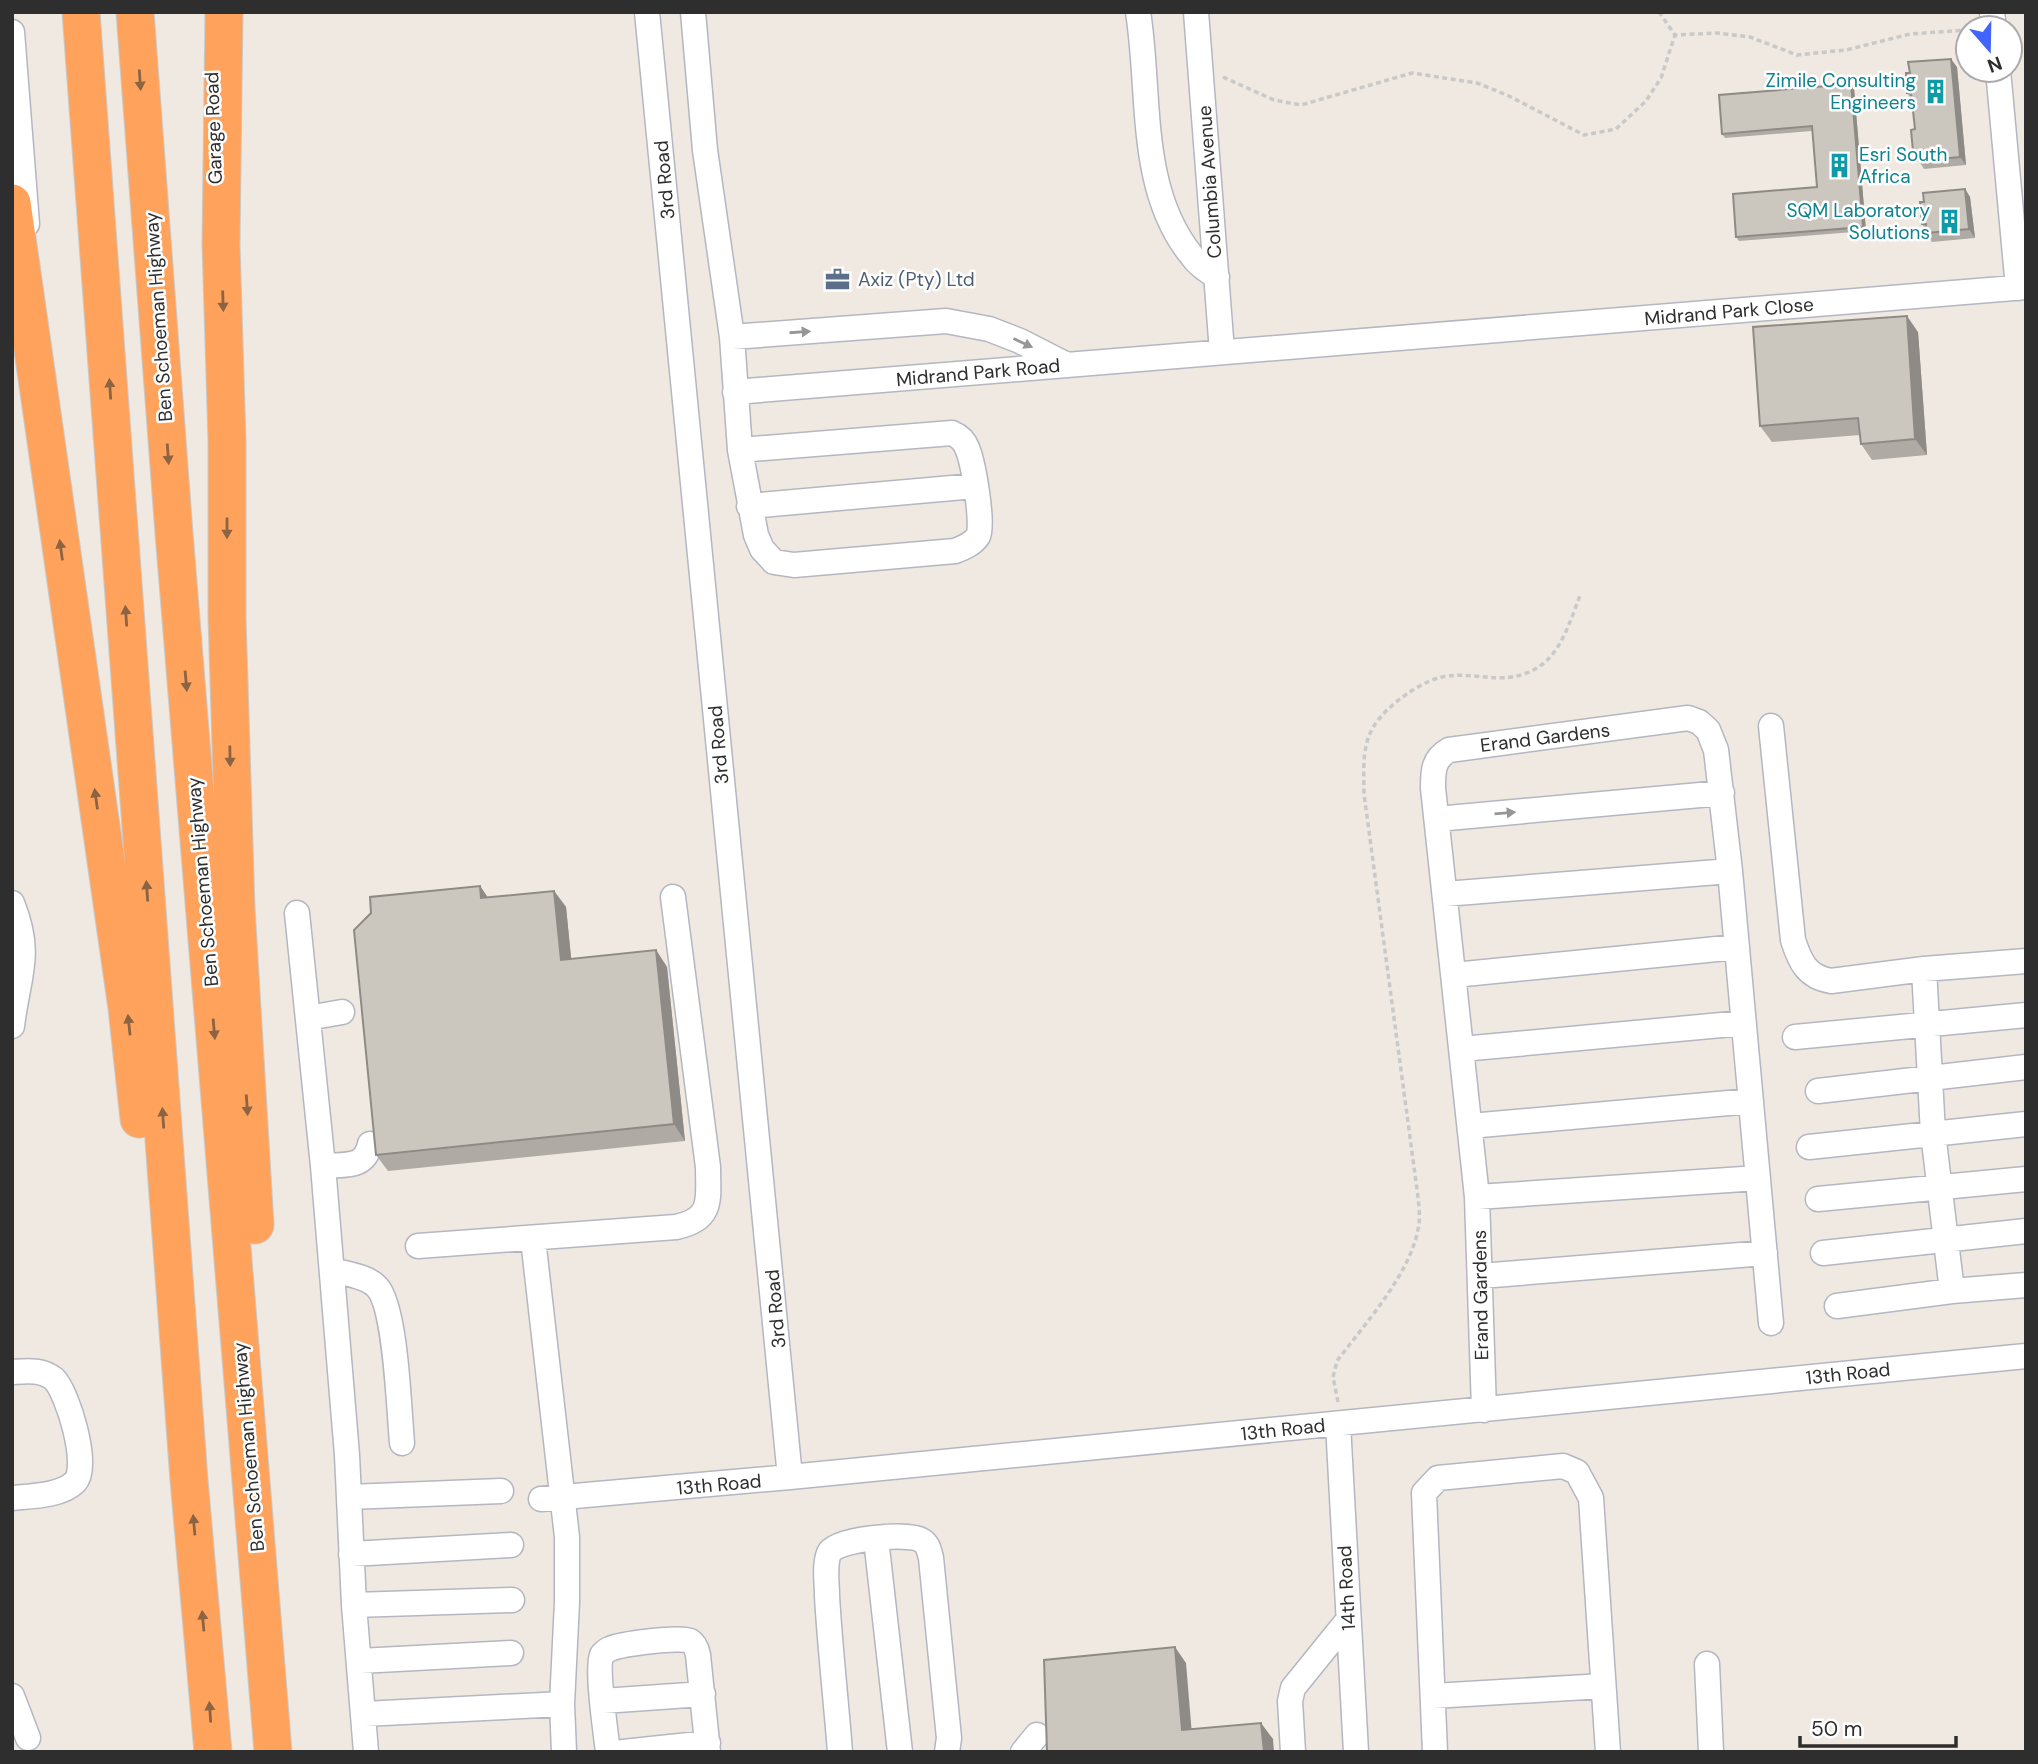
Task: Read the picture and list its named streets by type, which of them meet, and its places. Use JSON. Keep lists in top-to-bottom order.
{
  "streets": {
    "highway": ["Ben Schoeman Highway"],
    "street": [
      "Garage Road",
      "3rd Road",
      "Columbia Avenue",
      "Midrand Park Close",
      "Midrand Park Road",
      "Erand Gardens",
      "13th Road",
      "14th Road"
    ]
  },
  "crossings": [
    ["3rd Road", "13th Road"],
    ["Columbia Avenue", "Midrand Park Close"],
    ["Columbia Avenue", "Midrand Park Road"],
    ["Midrand Park Close", "Midrand Park Road"],
    ["Erand Gardens", "13th Road"],
    ["13th Road", "14th Road"]
  ],
  "places": {
    "building": ["Zimile Consulting Engineers", "Esri South Africa", "SQM Laboratory Solutions"],
    "office": ["Axiz (Pty) Ltd"]
  },
  "scale_bar": "50 m",
  "north": "bottom"
}
